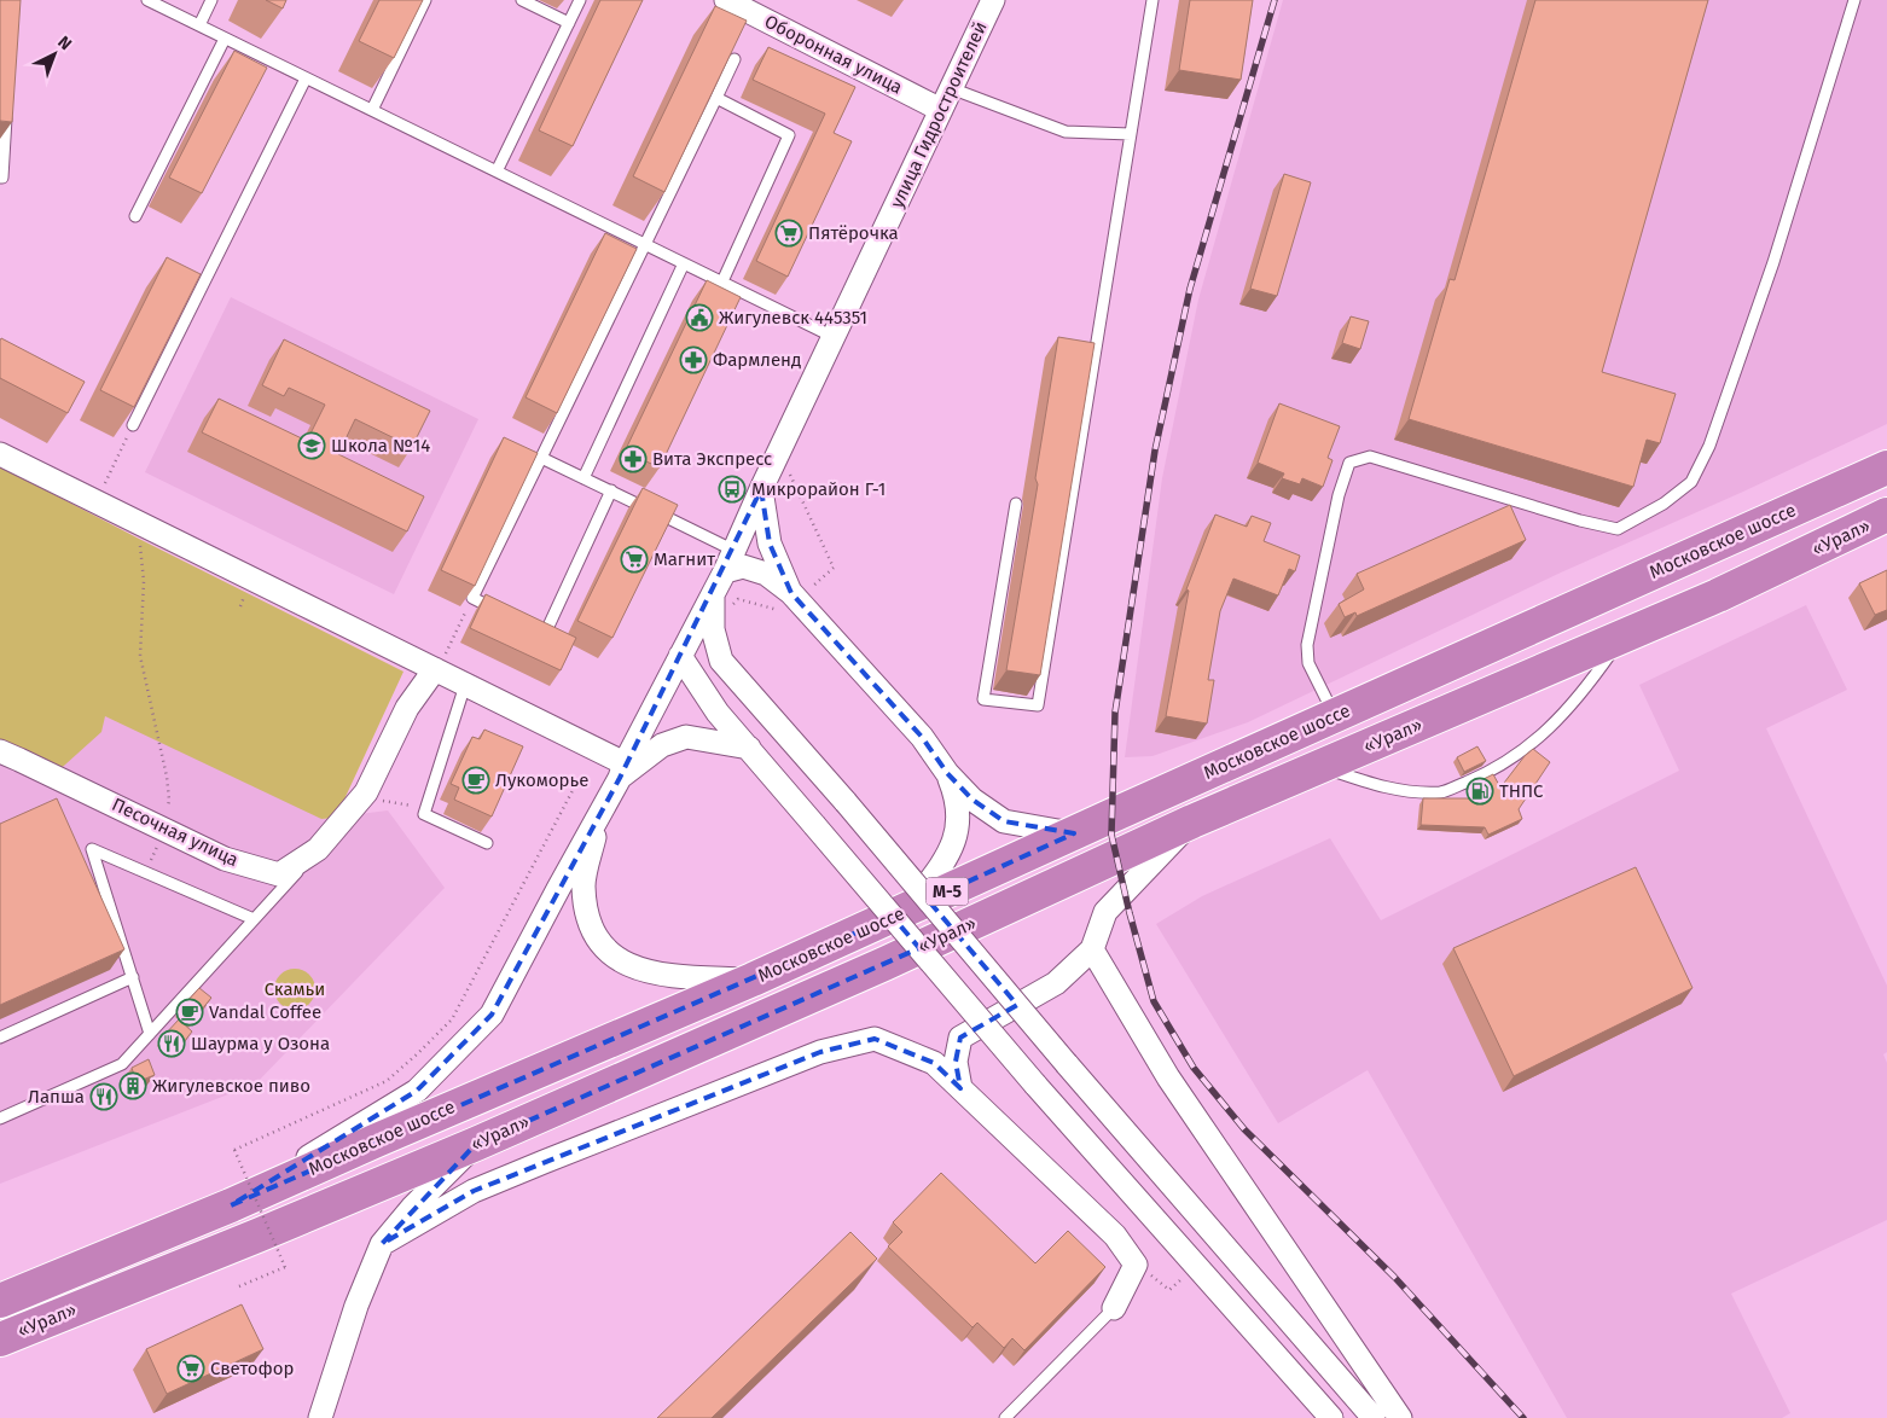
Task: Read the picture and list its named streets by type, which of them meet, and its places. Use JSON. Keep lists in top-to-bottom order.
{
  "streets": {
    "highway": ["«Урал»", "Московское шоссе", "М-5"],
    "street": ["Оборонная улица", "улица Гидростроителей", "Песочная улица"]
  },
  "crossings": [
    ["Оборонная улица", "улица Гидростроителей"],
    ["улица Гидростроителей", "Московское шоссе"]
  ],
  "parks": ["Скамьи"],
  "places": {
    "supermarket": ["Пятёрочка", "Магнит", "Светофор"],
    "public building": ["Жигулевск 445351"],
    "pharmacy": ["Фармленд", "Вита Экспресс"],
    "school or university": ["Школа №14"],
    "bus stop": ["Микрорайон Г-1"],
    "cafe": ["Лукоморье", "Vandal Coffee"],
    "fuel station": ["ТНПС"],
    "restaurant": ["Шаурма у Озона", "Лапша"],
    "building": ["Жигулевское пиво"]
  },
  "north": "top right"
}
